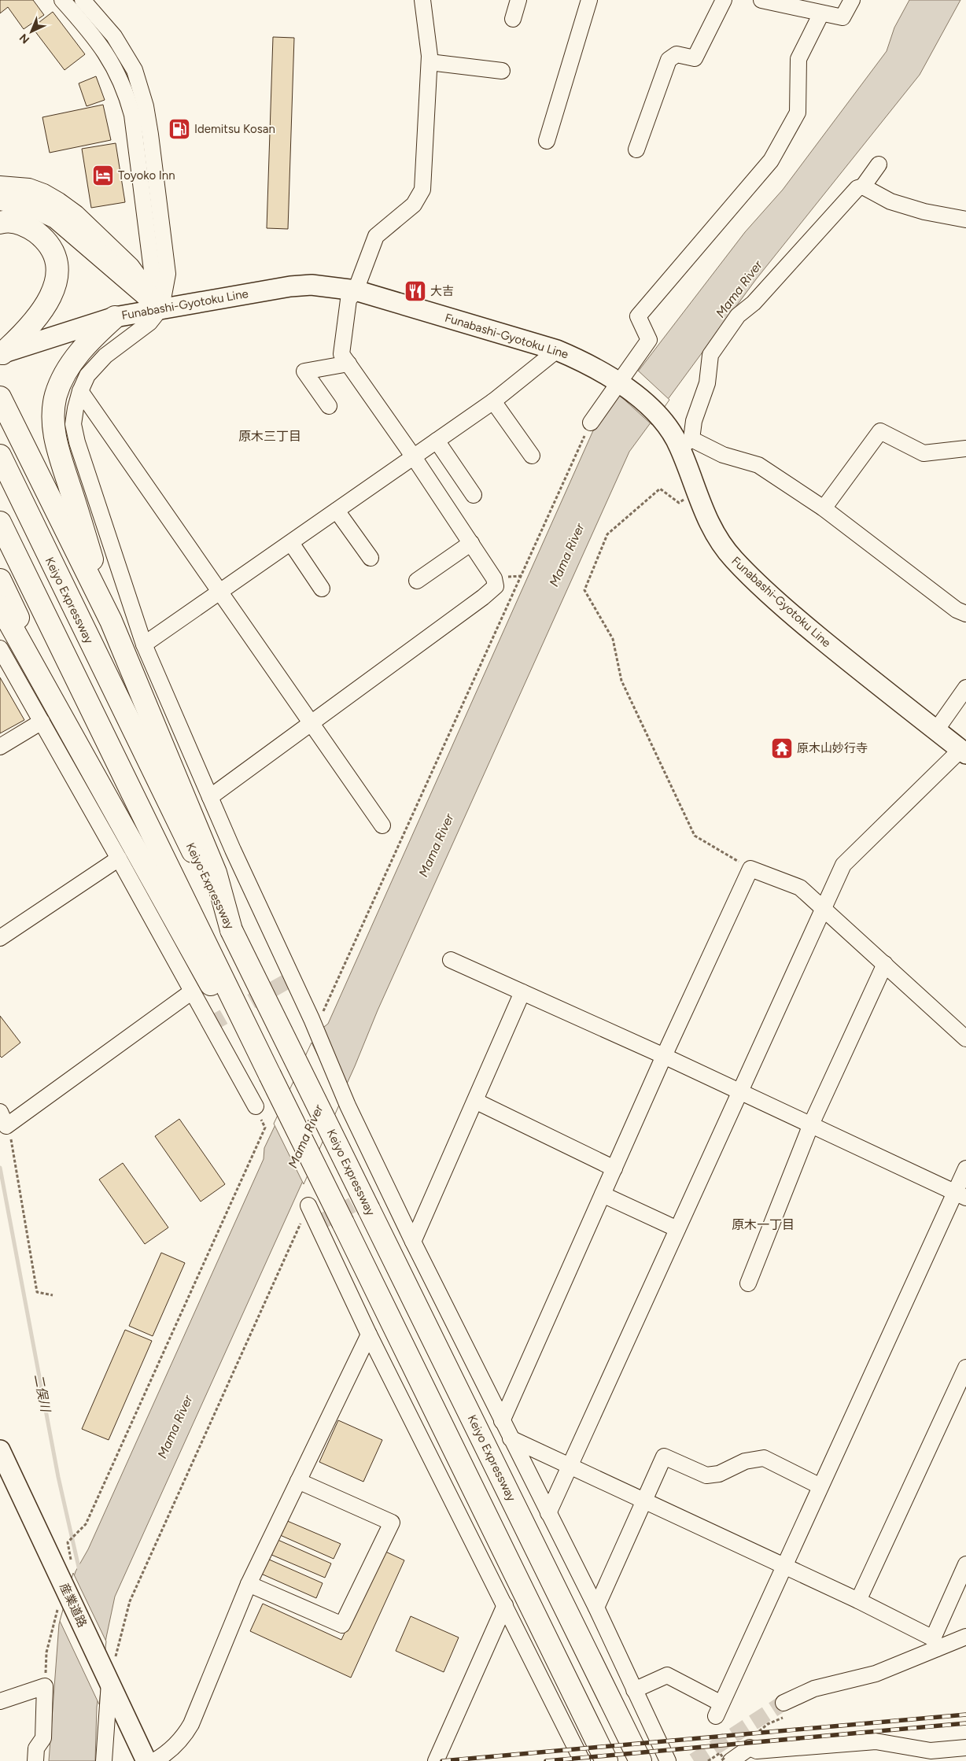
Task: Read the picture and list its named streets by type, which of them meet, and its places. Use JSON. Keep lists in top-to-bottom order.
{
  "streets": {
    "highway": ["Keiyo Expressway"],
    "main road": ["Funabashi-Gyotoku Line", "産業道路"]
  },
  "districts": ["原木三丁目", "原木一丁目"],
  "water": ["Mama River", "二俣川"],
  "places": {
    "fuel station": ["Idemitsu Kosan"],
    "hotel": ["Toyoko Inn"],
    "restaurant": ["大吉"],
    "temple": ["原木山妙行寺"]
  },
  "north": "bottom left"
}
